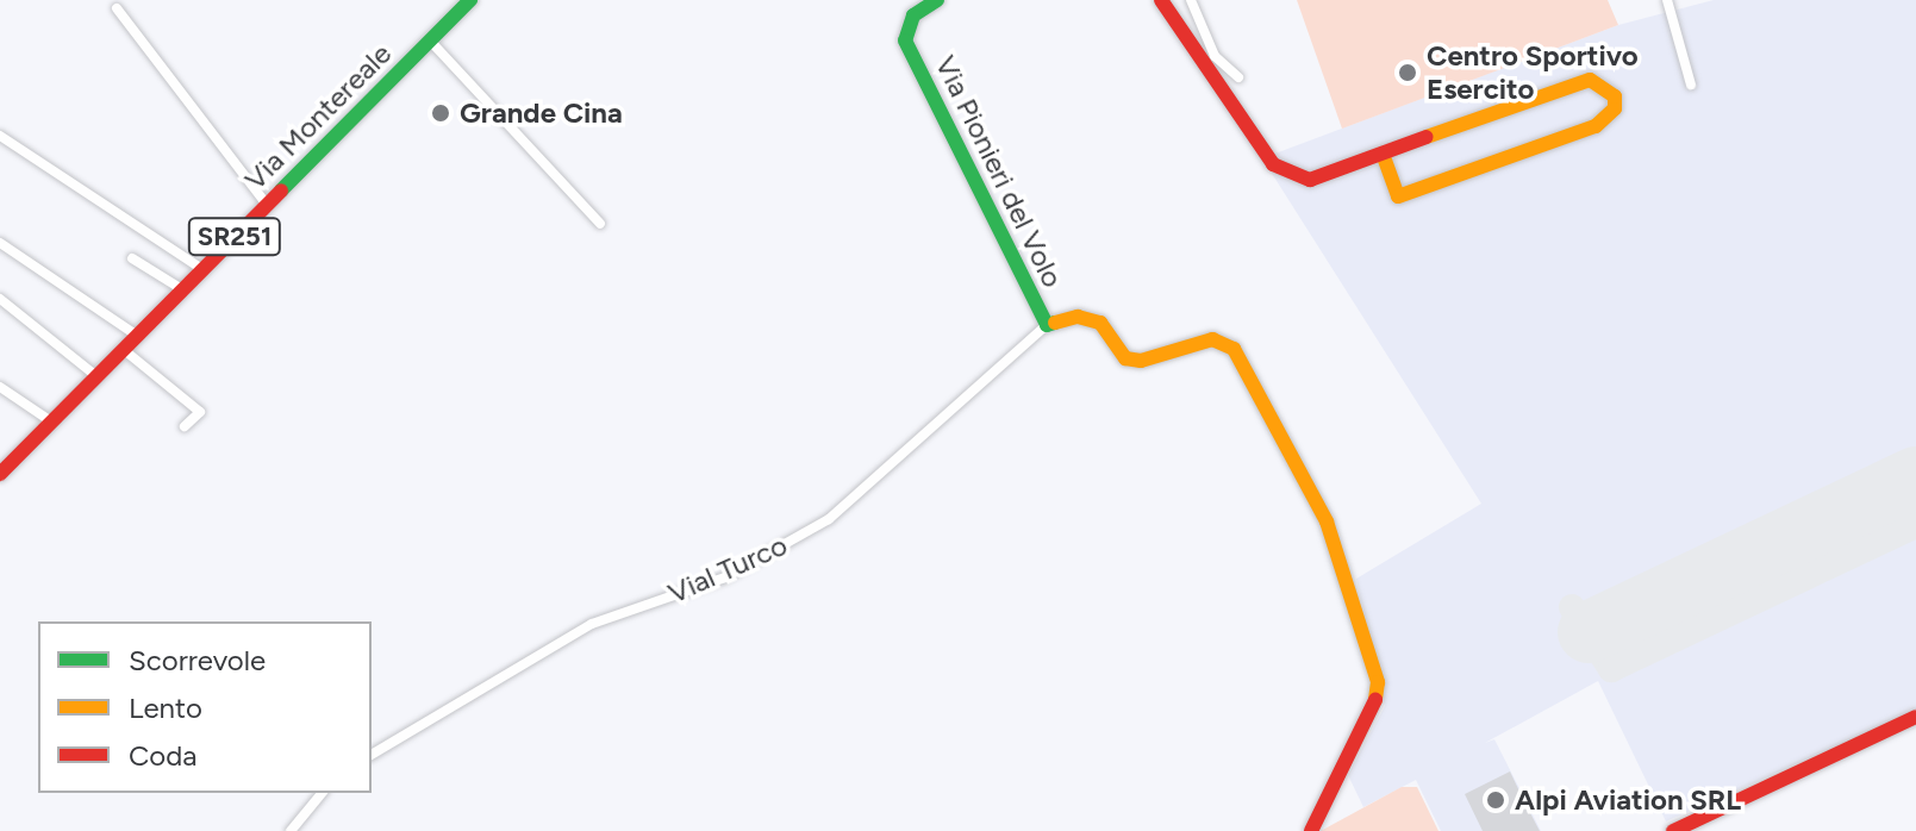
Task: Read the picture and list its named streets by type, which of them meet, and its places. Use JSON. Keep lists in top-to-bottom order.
{
  "streets": {
    "street": [
      "Via Montereale",
      "Via Pionieri del Volo",
      "SR251",
      "Vial Turco"
    ]
  },
  "crossings": [
    ["Via Pionieri del Volo", "Vial Turco"]
  ],
  "places": ["Centro Sportivo Esercito", "Grande Cina", "Alpi Aviation SRL"],
  "legend": ["Scorrevole", "Lento", "Coda"]
}
